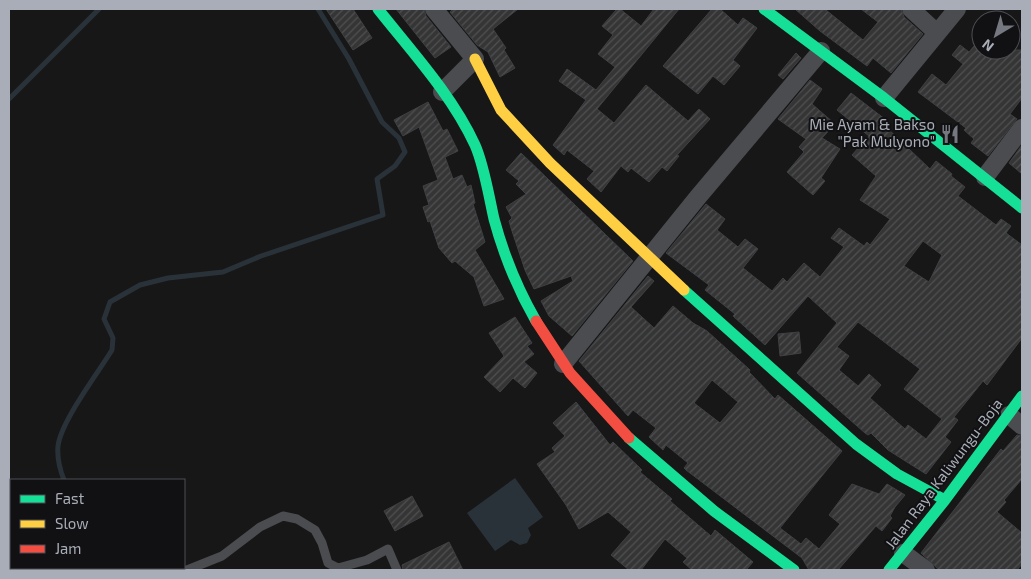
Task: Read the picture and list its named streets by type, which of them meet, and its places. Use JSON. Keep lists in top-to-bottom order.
{
  "streets": {
    "street": ["Jalan Raya Kaliwungu-Boja"]
  },
  "places": {
    "restaurant": ["Mie Ayam & Bakso \"Pak Mulyono\""]
  },
  "legend": ["Fast", "Slow", "Jam"],
  "north": "bottom left"
}
